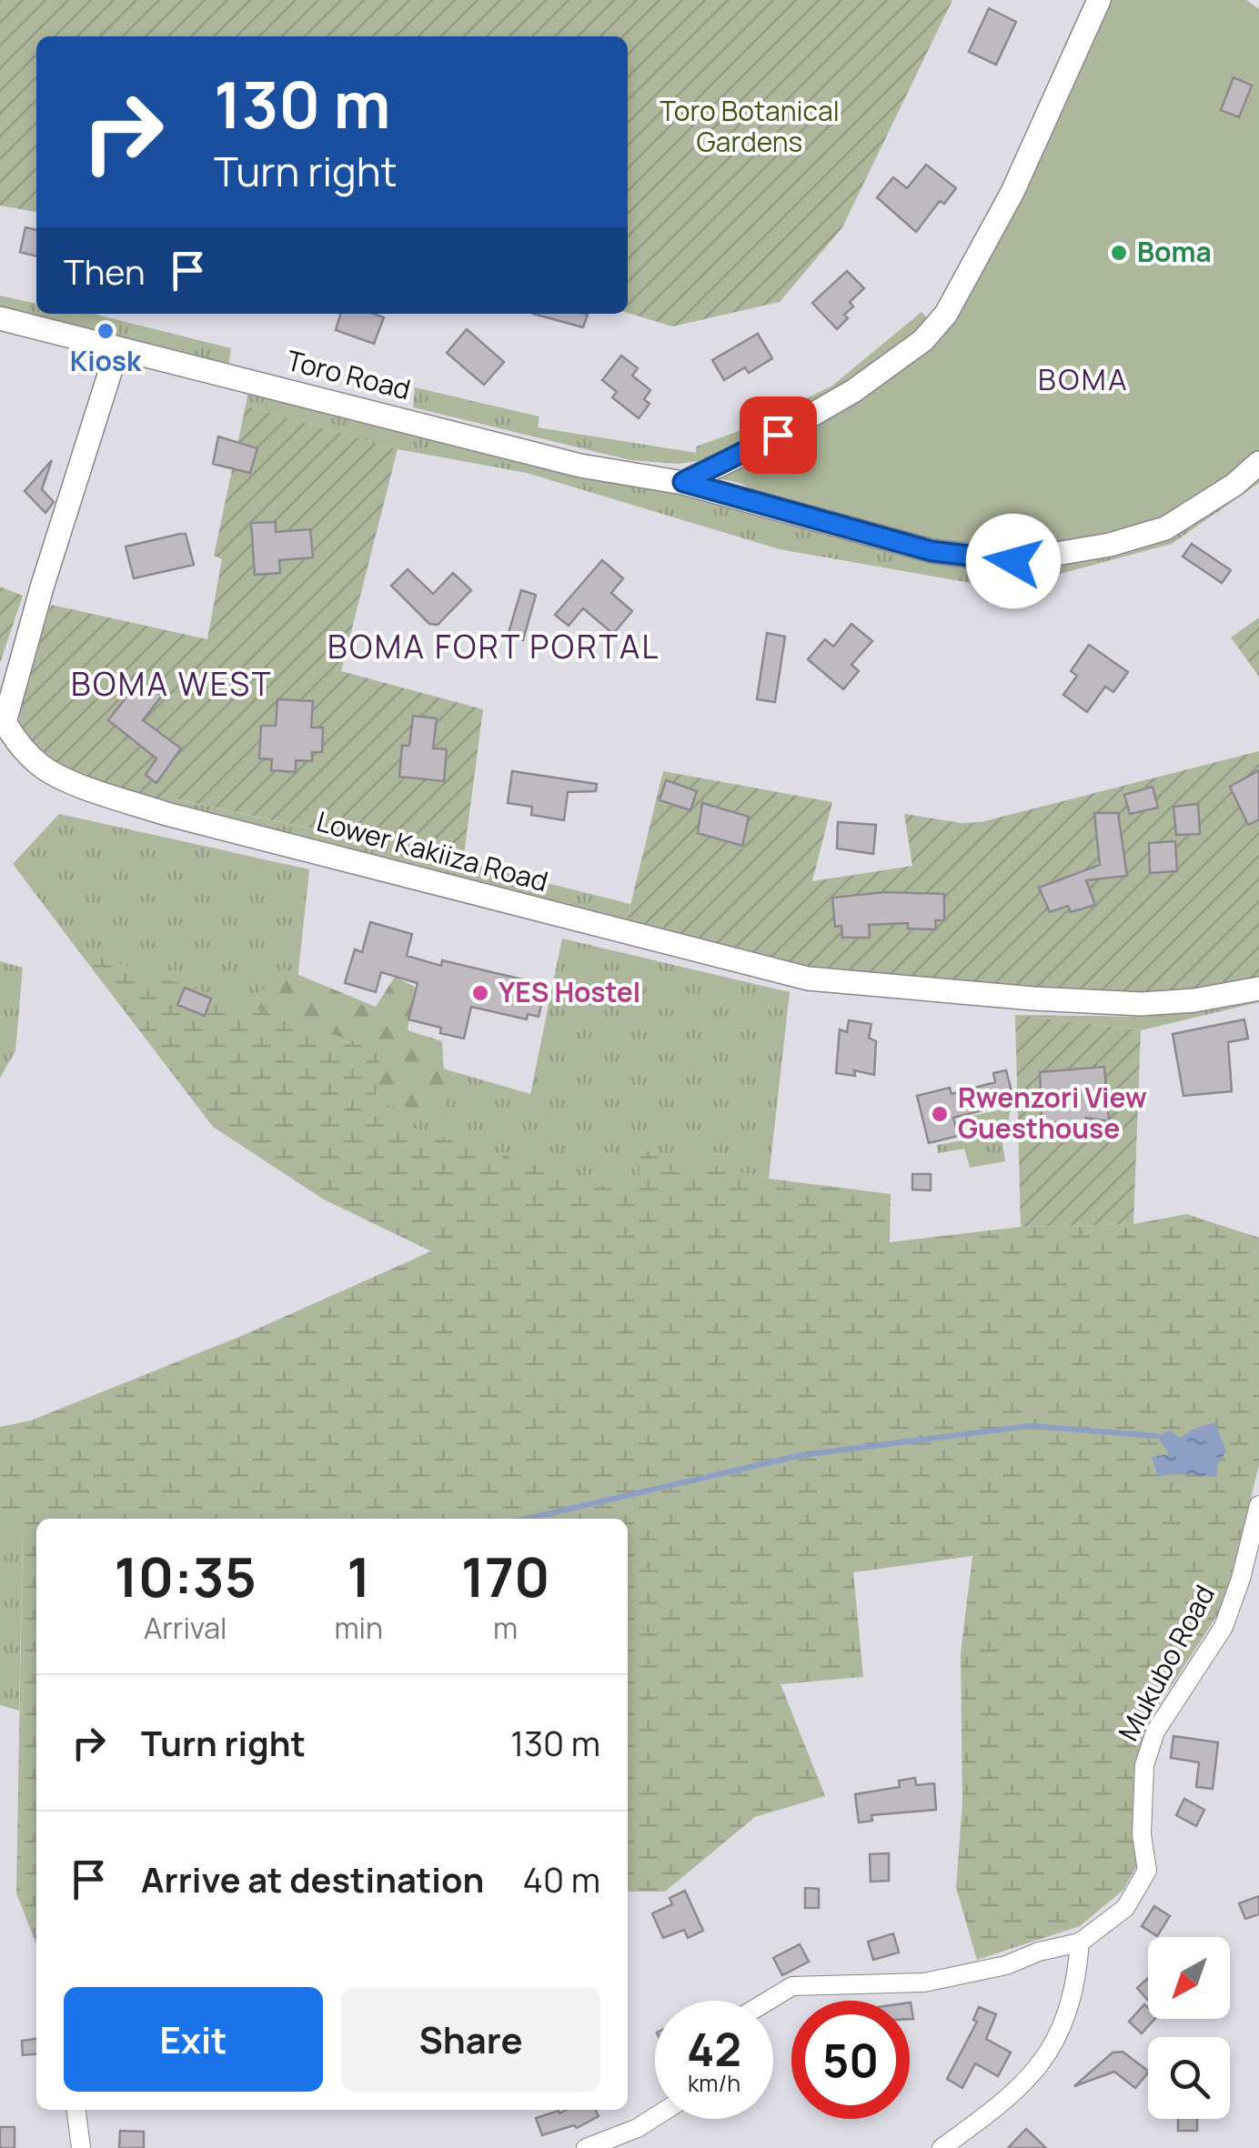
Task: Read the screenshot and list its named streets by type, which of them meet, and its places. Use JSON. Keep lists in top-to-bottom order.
{
  "streets": {
    "main road": ["Toro Road", "Lower Kakiiza Road"],
    "street": ["Mukubo Road"]
  },
  "crossings": [
    ["Toro Road", "Lower Kakiiza Road"]
  ],
  "districts": ["BOMA", "BOMA FORT PORTAL", "BOMA WEST"],
  "parks": ["Toro Botanical Gardens"],
  "places": [
    "Boma",
    "Kiosk",
    "YES Hostel",
    "Rwenzori View Guesthouse"
  ],
  "north": "bottom left",
  "page": {
    "turn": ["130 m", "Turn right"],
    "then": "Then",
    "eta": [
      "10:35",
      "Arrival",
      "1",
      "min",
      "170",
      "m"
    ],
    "list": [
      {
        "name": "Turn right",
        "value": "130 m"
      },
      {
        "name": "Arrive at destination",
        "value": "40 m"
      }
    ],
    "buttons": ["Exit", "Share"],
    "speed": "42 km/h",
    "limit": "50"
  }
}
